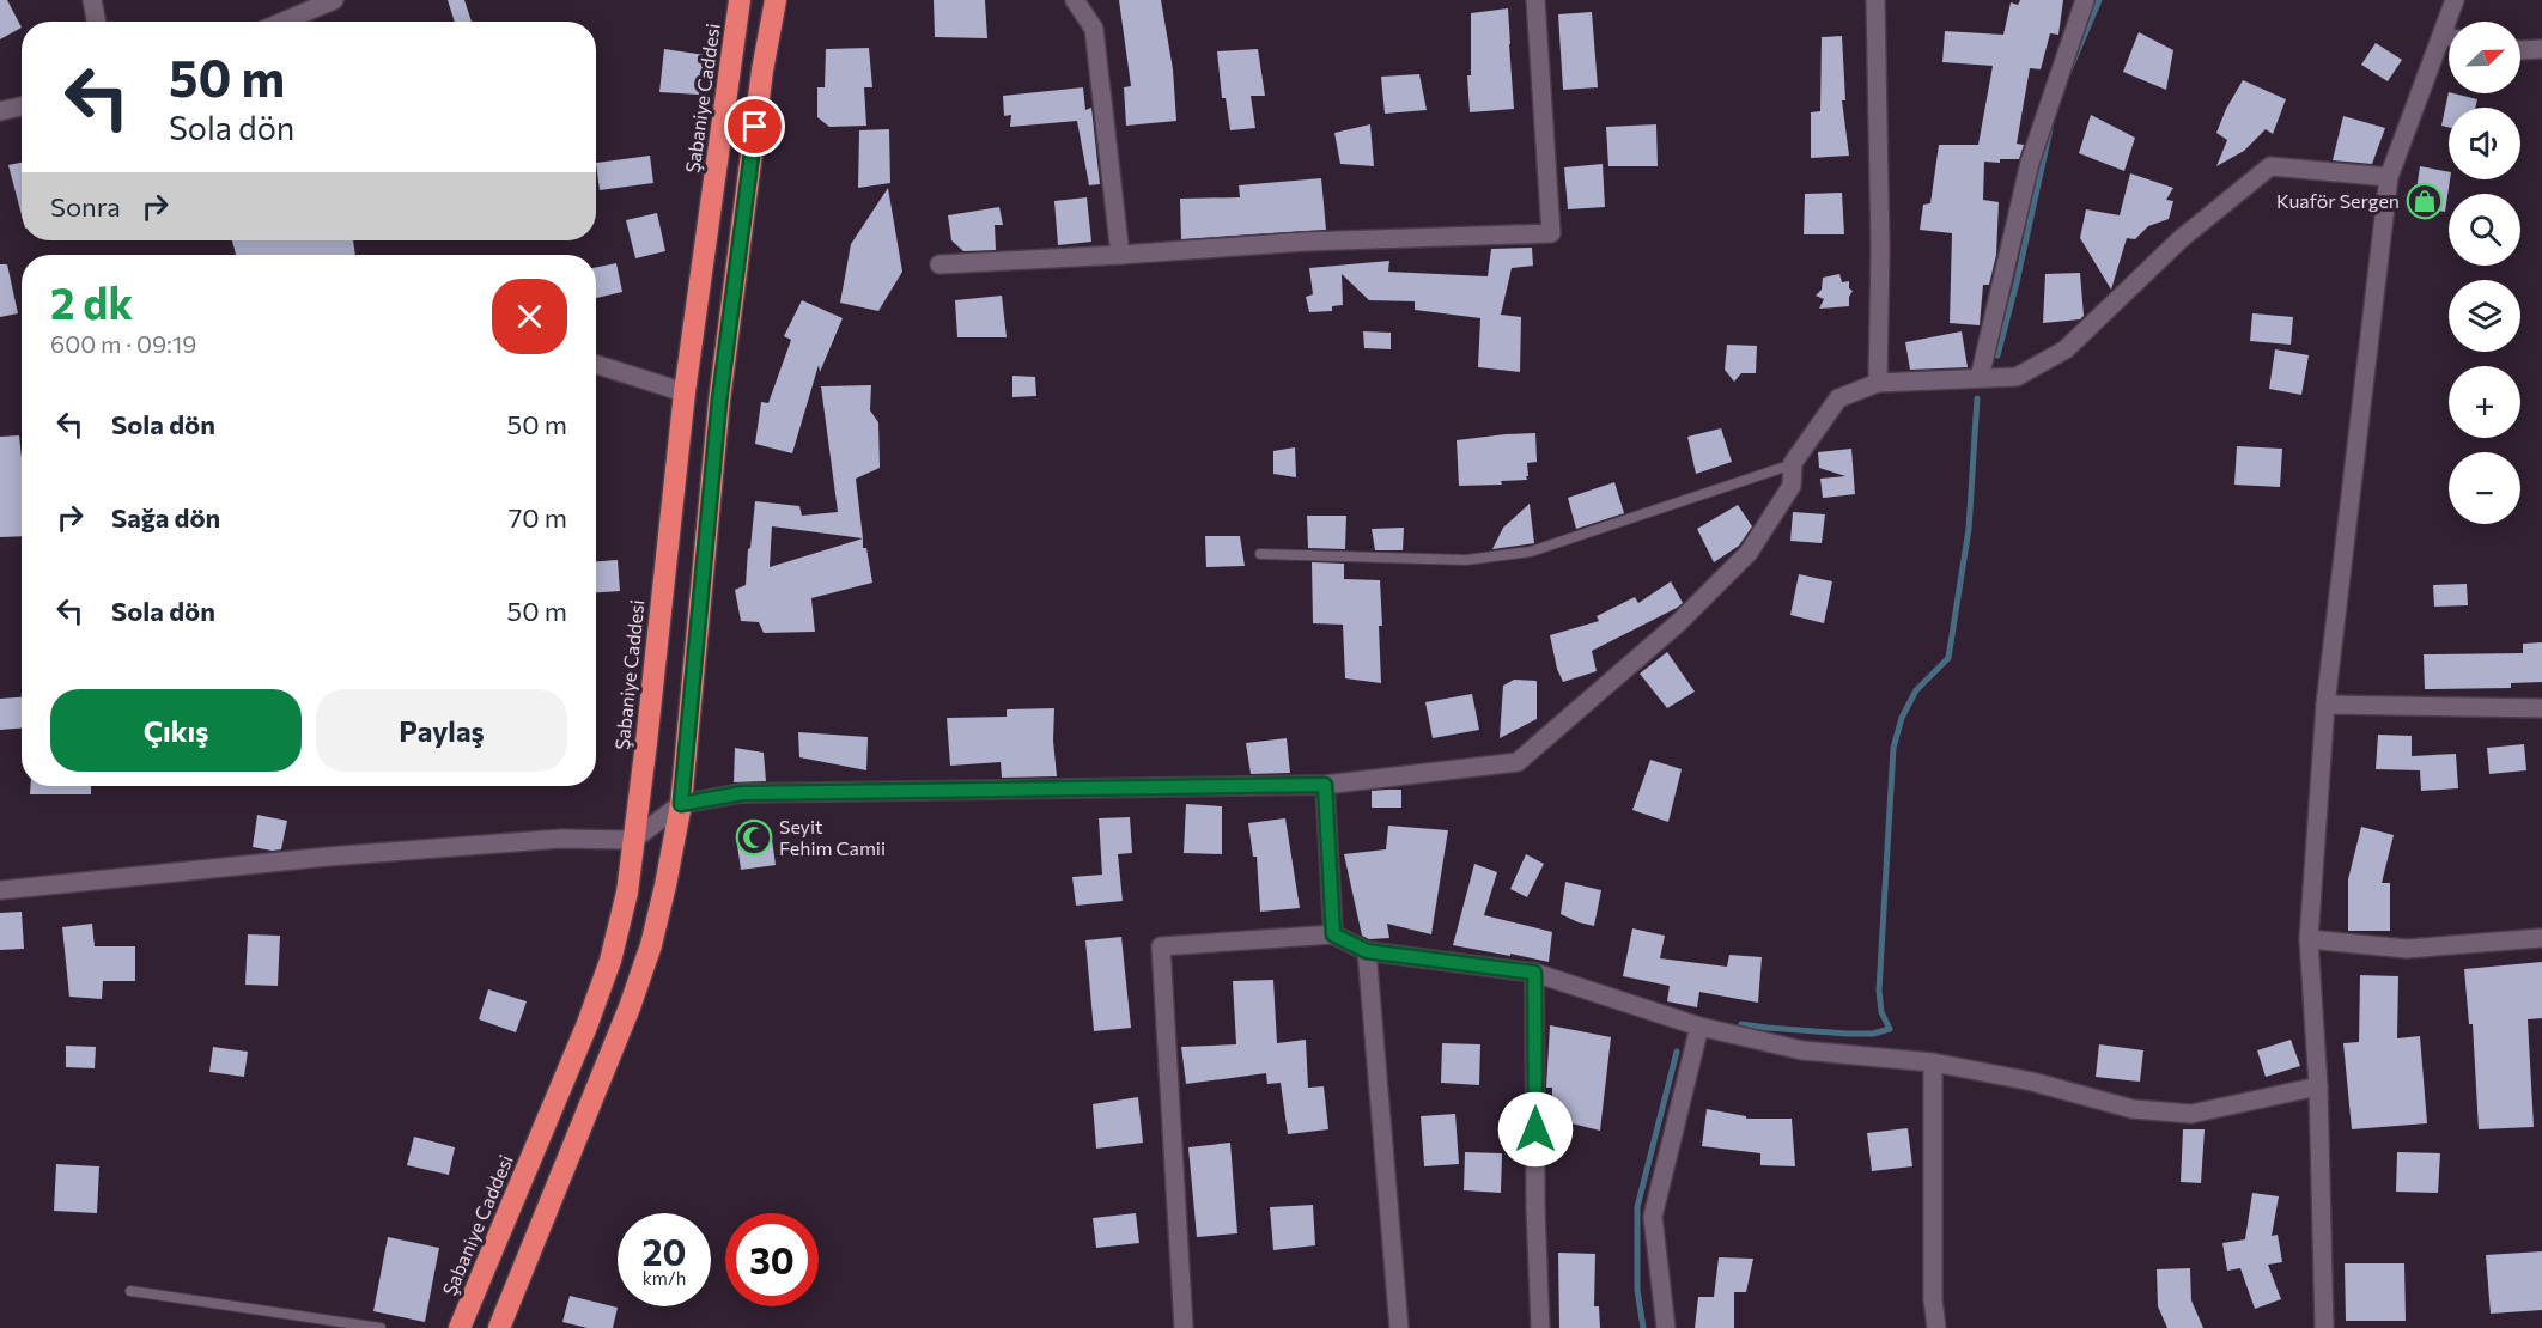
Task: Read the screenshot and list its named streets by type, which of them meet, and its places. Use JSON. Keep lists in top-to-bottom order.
{
  "streets": {
    "highway": ["Şabaniye Caddesi"]
  },
  "places": {
    "shop": ["Kuaför Sergen"],
    "mosque": ["Seyit Fehim Camii"]
  },
  "north": "top right",
  "page": {
    "map_buttons": ["+", "−"],
    "turn": ["50 m", "Sola dön"],
    "then": "Sonra",
    "heading": ["2 dk", "600 m · 09:19"],
    "list": [
      {
        "name": "Sola dön",
        "value": "50 m"
      },
      {
        "name": "Sağa dön",
        "value": "70 m"
      },
      {
        "name": "Sola dön",
        "value": "50 m"
      }
    ],
    "buttons": ["Çıkış", "Paylaş"],
    "speed": "20 km/h",
    "limit": "30"
  }
}
